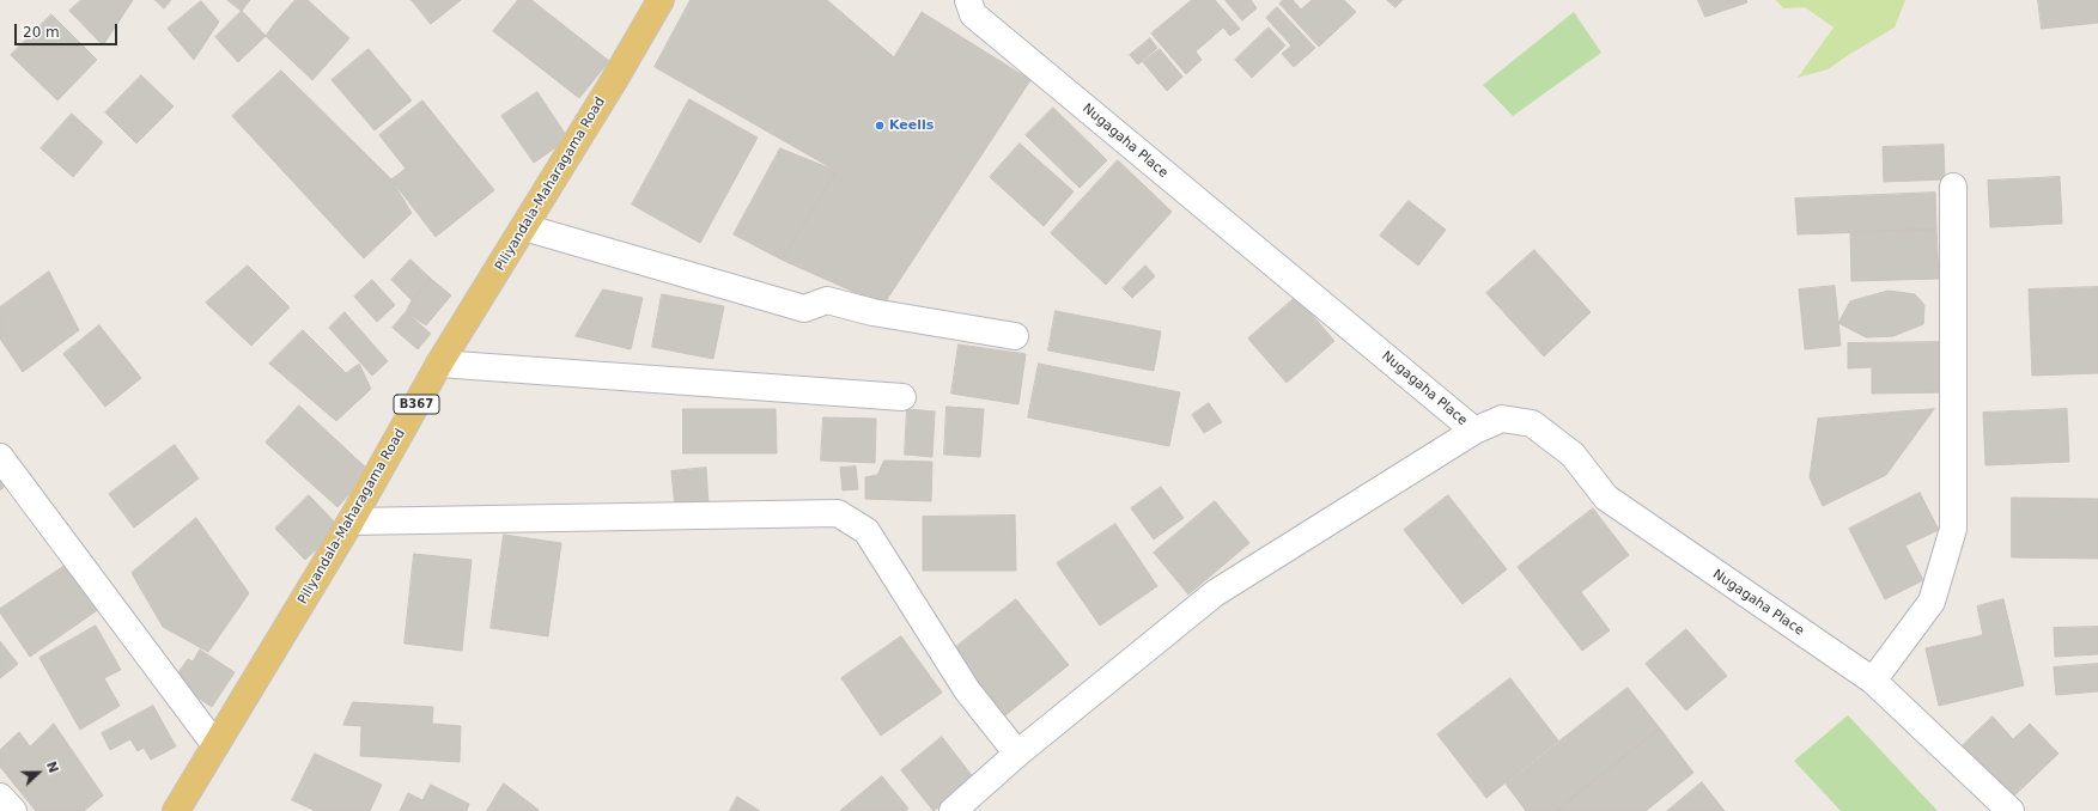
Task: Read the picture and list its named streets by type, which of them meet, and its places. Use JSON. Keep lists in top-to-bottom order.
{
  "streets": {
    "main road": ["Piliyandala-Maharagama Road", "B367"],
    "street": ["Nugagaha Place"]
  },
  "places": ["Keells"],
  "scale_bar": "20 m",
  "north": "right"
}
